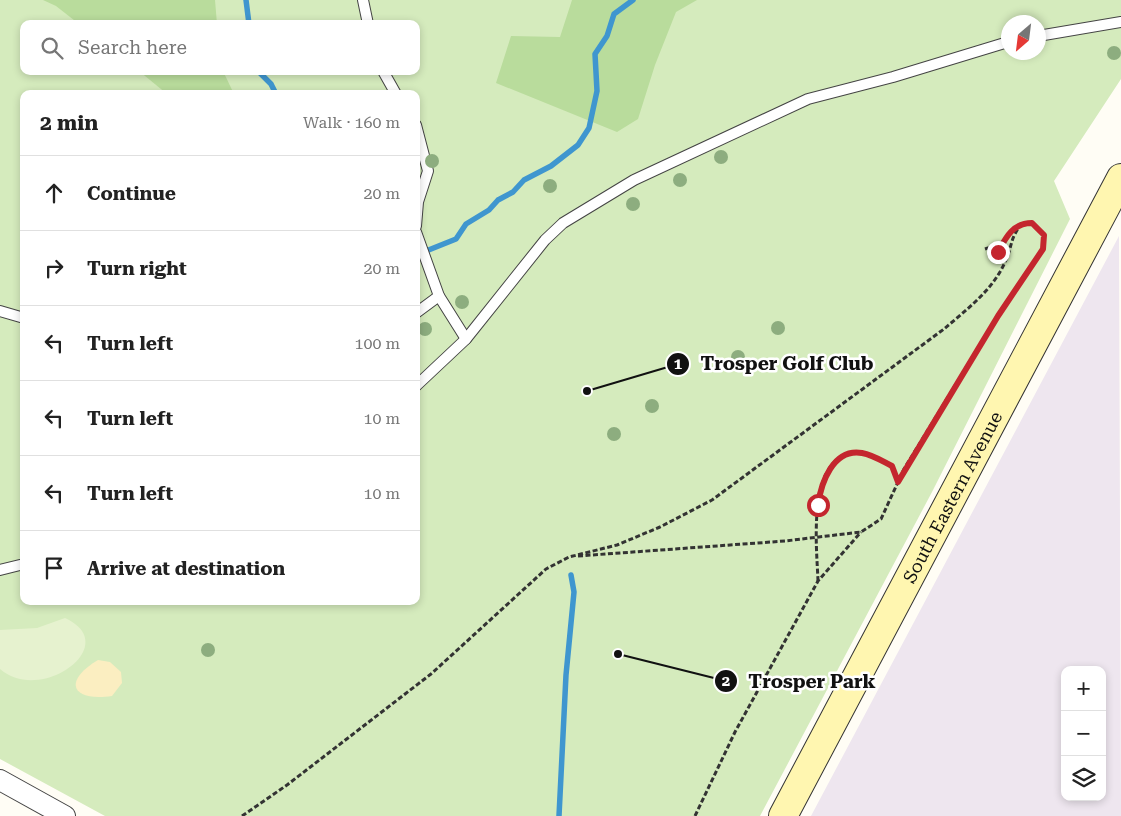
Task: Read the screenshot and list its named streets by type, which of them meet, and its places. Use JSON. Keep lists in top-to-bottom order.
{
  "streets": {
    "main road": ["South Eastern Avenue"]
  },
  "places": ["Trosper Golf Club", "Trosper Park"],
  "north": "bottom left",
  "page": {
    "search": "Search here",
    "heading": ["2 min", "Walk · 160 m"],
    "list": [
      ["Continue", "20 m"],
      ["Turn right", "20 m"],
      ["Turn left", "100 m"],
      ["Turn left", "10 m"],
      ["Turn left", "10 m"],
      "Arrive at destination"
    ],
    "map_buttons": ["+", "−"]
  }
}
